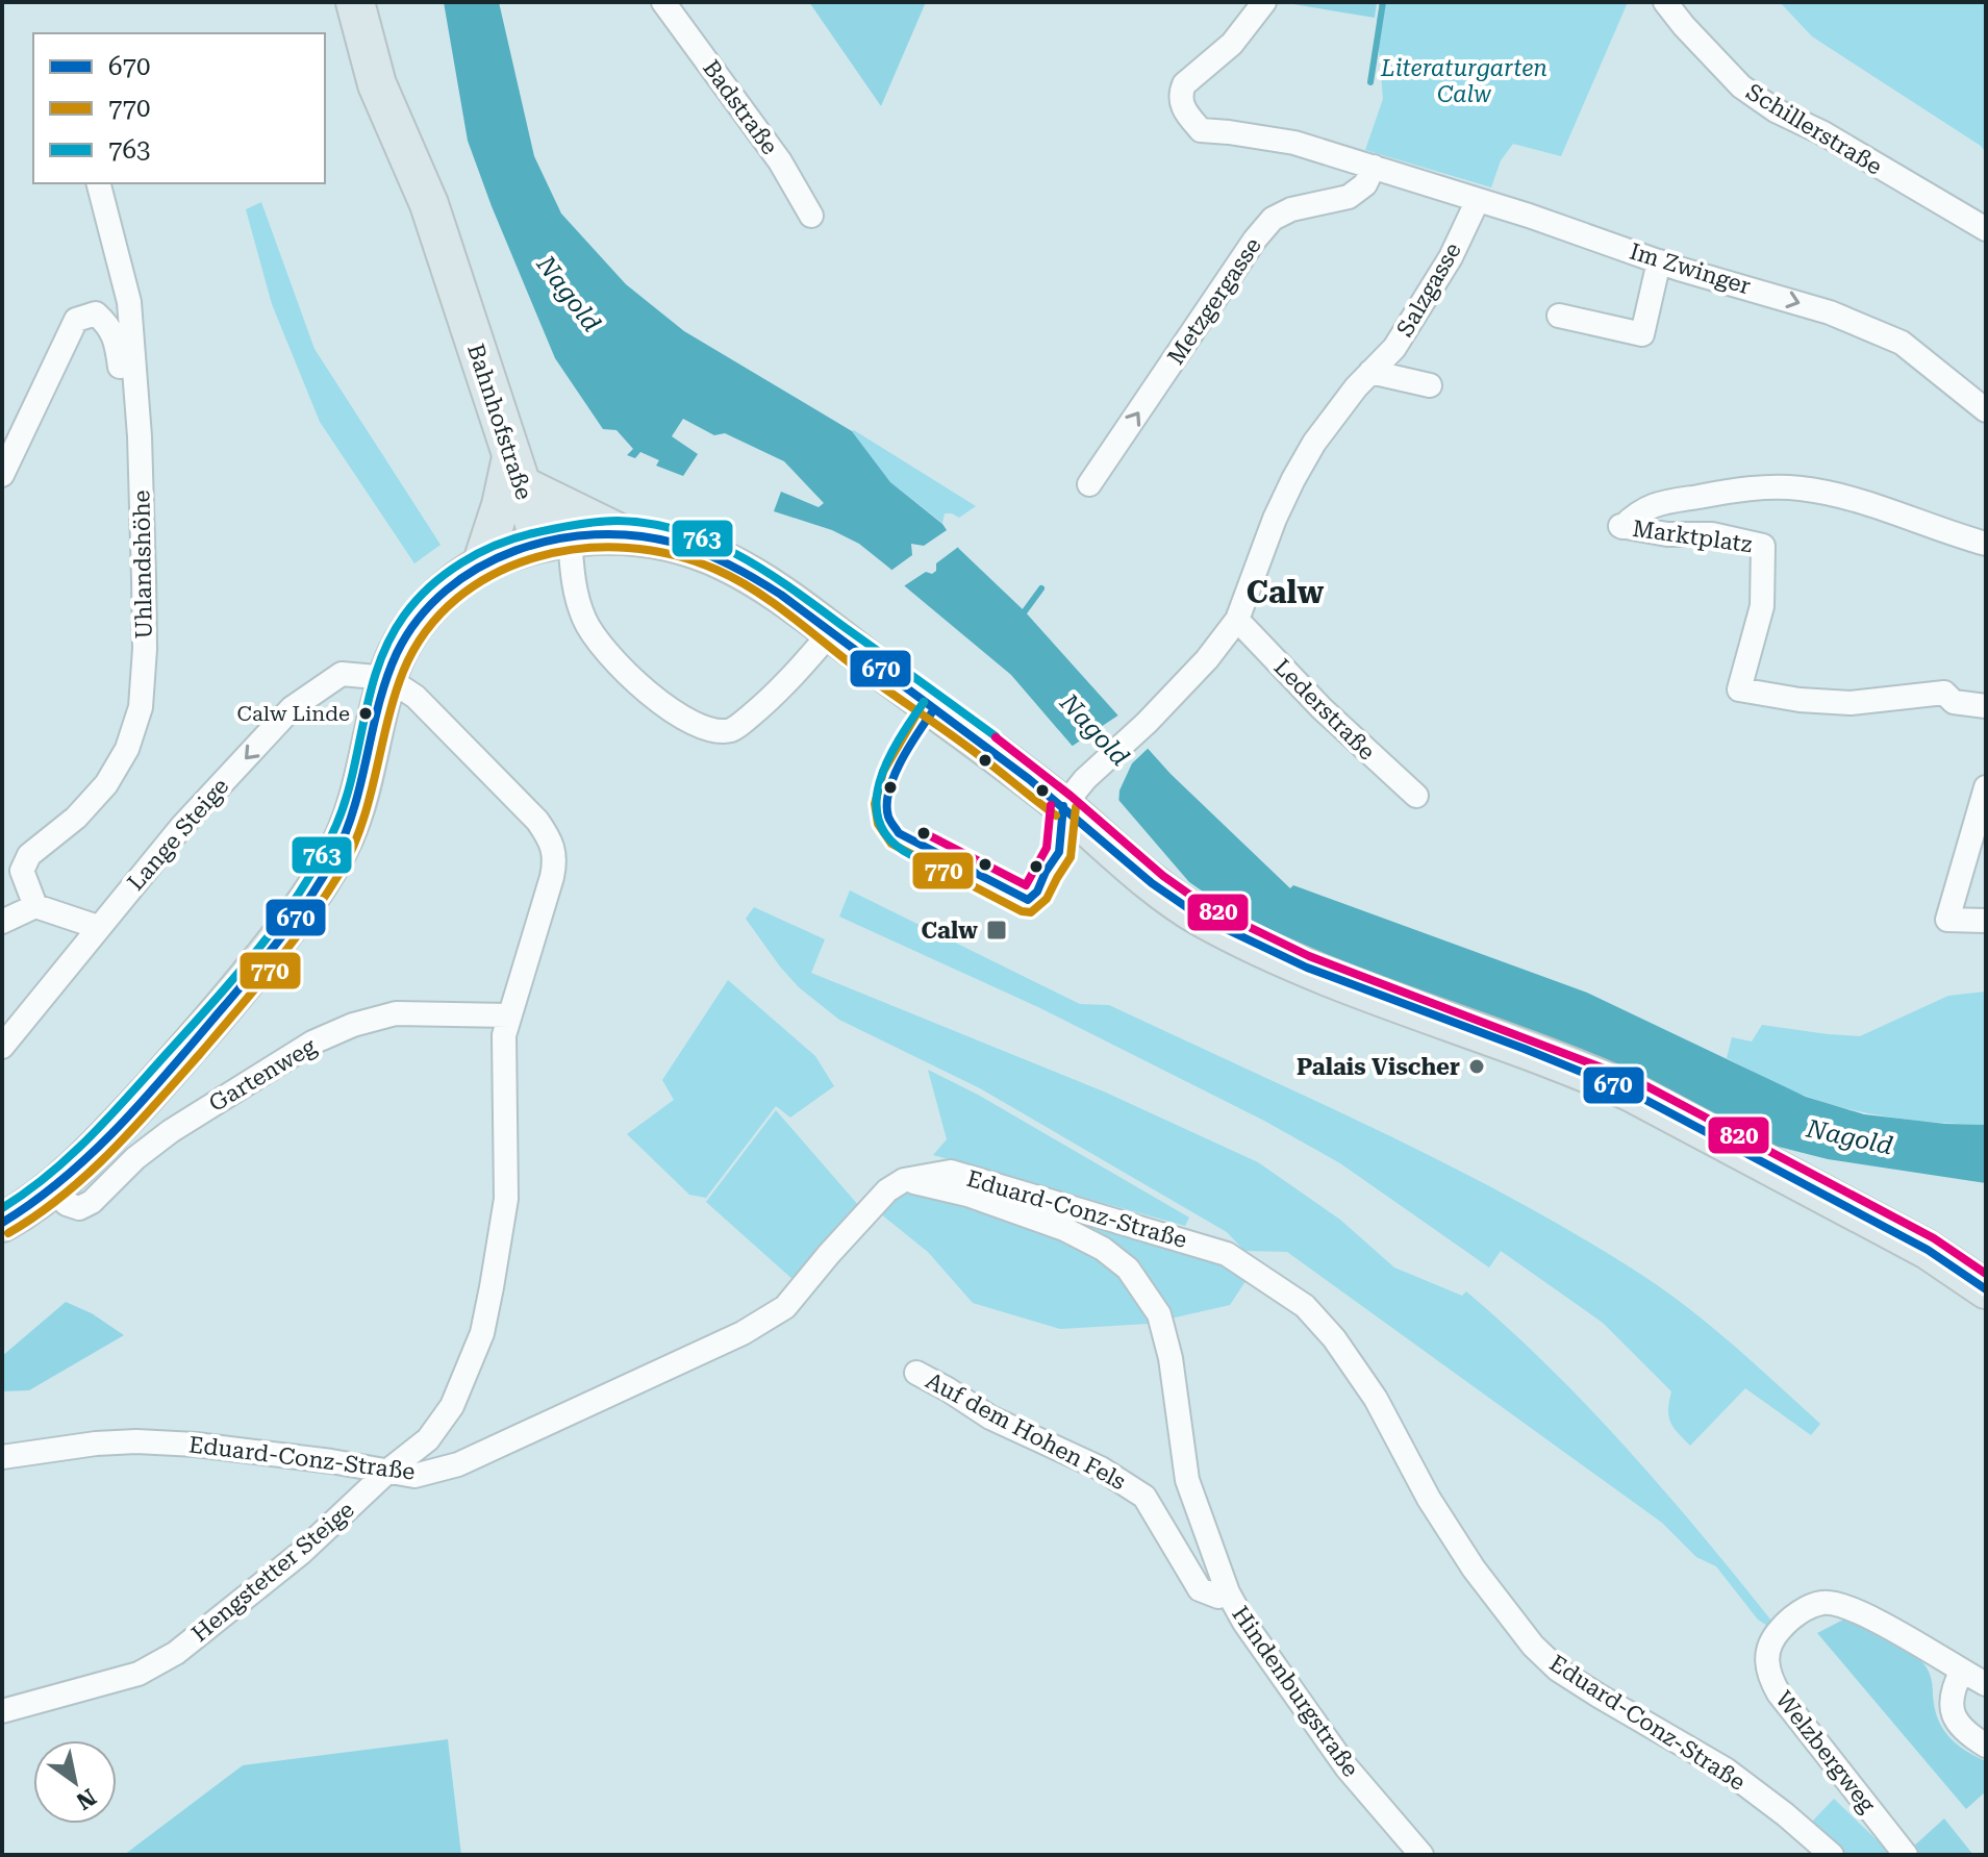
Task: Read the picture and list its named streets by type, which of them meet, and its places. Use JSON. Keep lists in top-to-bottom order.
{
  "streets": {
    "main road": ["Bahnhofstraße"],
    "street": [
      "Badstraße",
      "Schillerstraße",
      "Im Zwinger",
      "Salzgasse",
      "Metzgergasse",
      "Marktplatz",
      "Uhlandshöhe",
      "Lederstraße",
      "Lange Steige",
      "Gartenweg",
      "Eduard-Conz-Straße",
      "Auf dem Hohen Fels",
      "Hengstetter Steige",
      "Hindenburgstraße",
      "Welzbergweg"
    ]
  },
  "crossings": [
    ["Im Zwinger", "Salzgasse"],
    ["Im Zwinger", "Metzgergasse"],
    ["Salzgasse", "Lederstraße"],
    ["Lange Steige", "Hengstetter Steige"],
    ["Gartenweg", "Hengstetter Steige"],
    ["Eduard-Conz-Straße", "Hengstetter Steige"],
    ["Eduard-Conz-Straße", "Hindenburgstraße"],
    ["Auf dem Hohen Fels", "Hindenburgstraße"]
  ],
  "one_way": ["Im Zwinger", "Metzgergasse", "Lange Steige"],
  "districts": ["Calw"],
  "water": ["Nagold"],
  "parks": ["Literaturgarten Calw"],
  "places": {
    "other": ["Calw Linde", "Palais Vischer"],
    "transit": ["Calw"]
  },
  "lines": [
    "transit line 763",
    "transit line 670",
    "transit line 770",
    "transit line 820"
  ],
  "legend": ["670", "770", "763"],
  "north": "bottom right"
}
